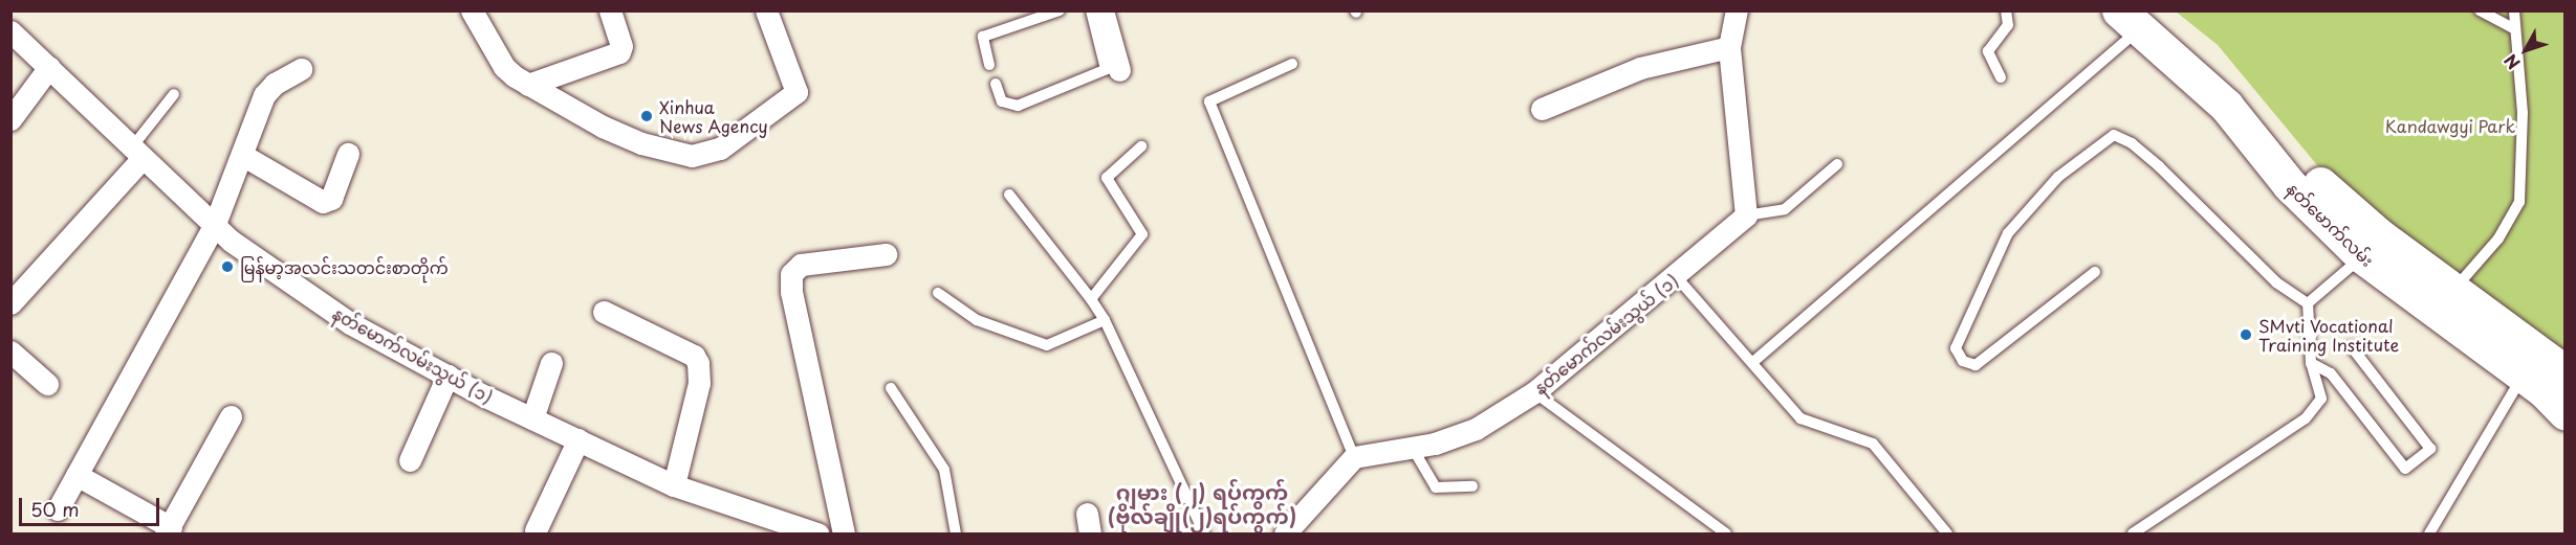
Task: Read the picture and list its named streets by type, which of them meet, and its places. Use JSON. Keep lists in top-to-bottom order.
{
  "streets": {
    "main road": ["နတ်မောက်လမ်း"],
    "street": ["နတ်မောက်လမ်းသွယ် (၁)"]
  },
  "districts": ["ဂျမား (၂) ရပ်ကွက် (ဗိုလ်ချို(၂)ရပ်ကွက်)"],
  "parks": ["Kandawgyi Park"],
  "places": ["Xinhua News Agency", "မြန်မာ့အလင်းသတင်းစာတိုက်", "SMvti Vocational Training Institute"],
  "scale_bar": "50 m",
  "north": "bottom left"
}
